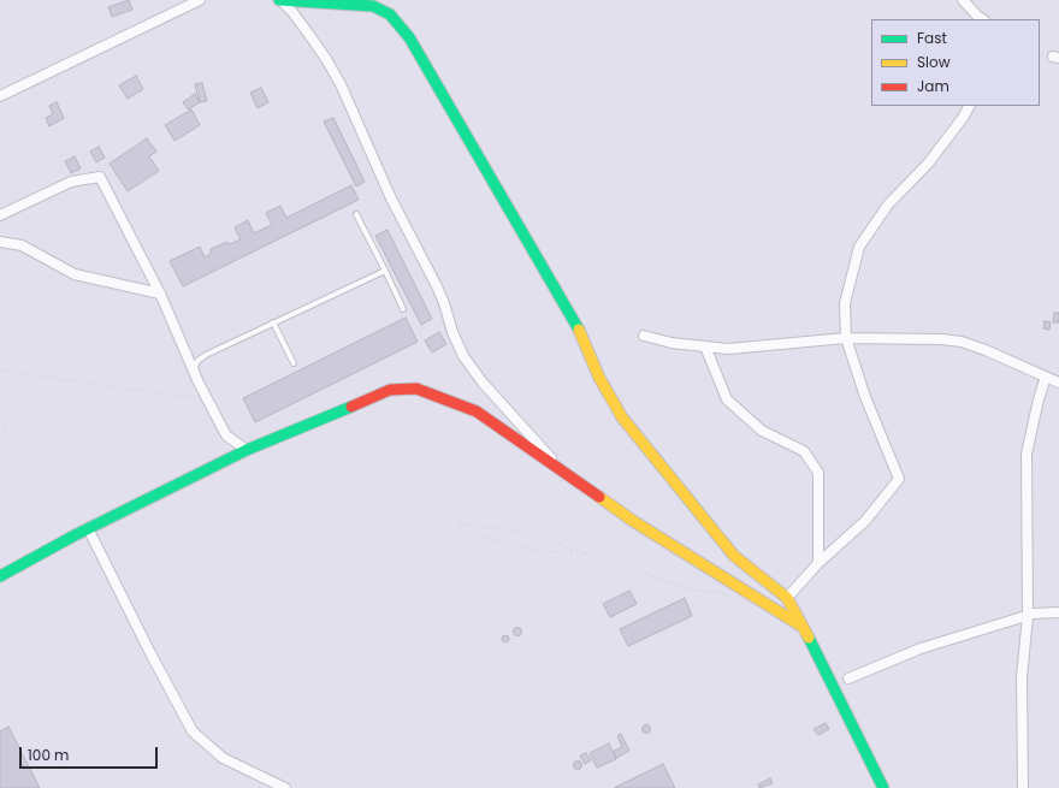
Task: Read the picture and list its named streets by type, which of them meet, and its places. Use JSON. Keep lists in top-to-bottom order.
{
  "legend": ["Fast", "Slow", "Jam"],
  "scale_bar": "100 m"
}
